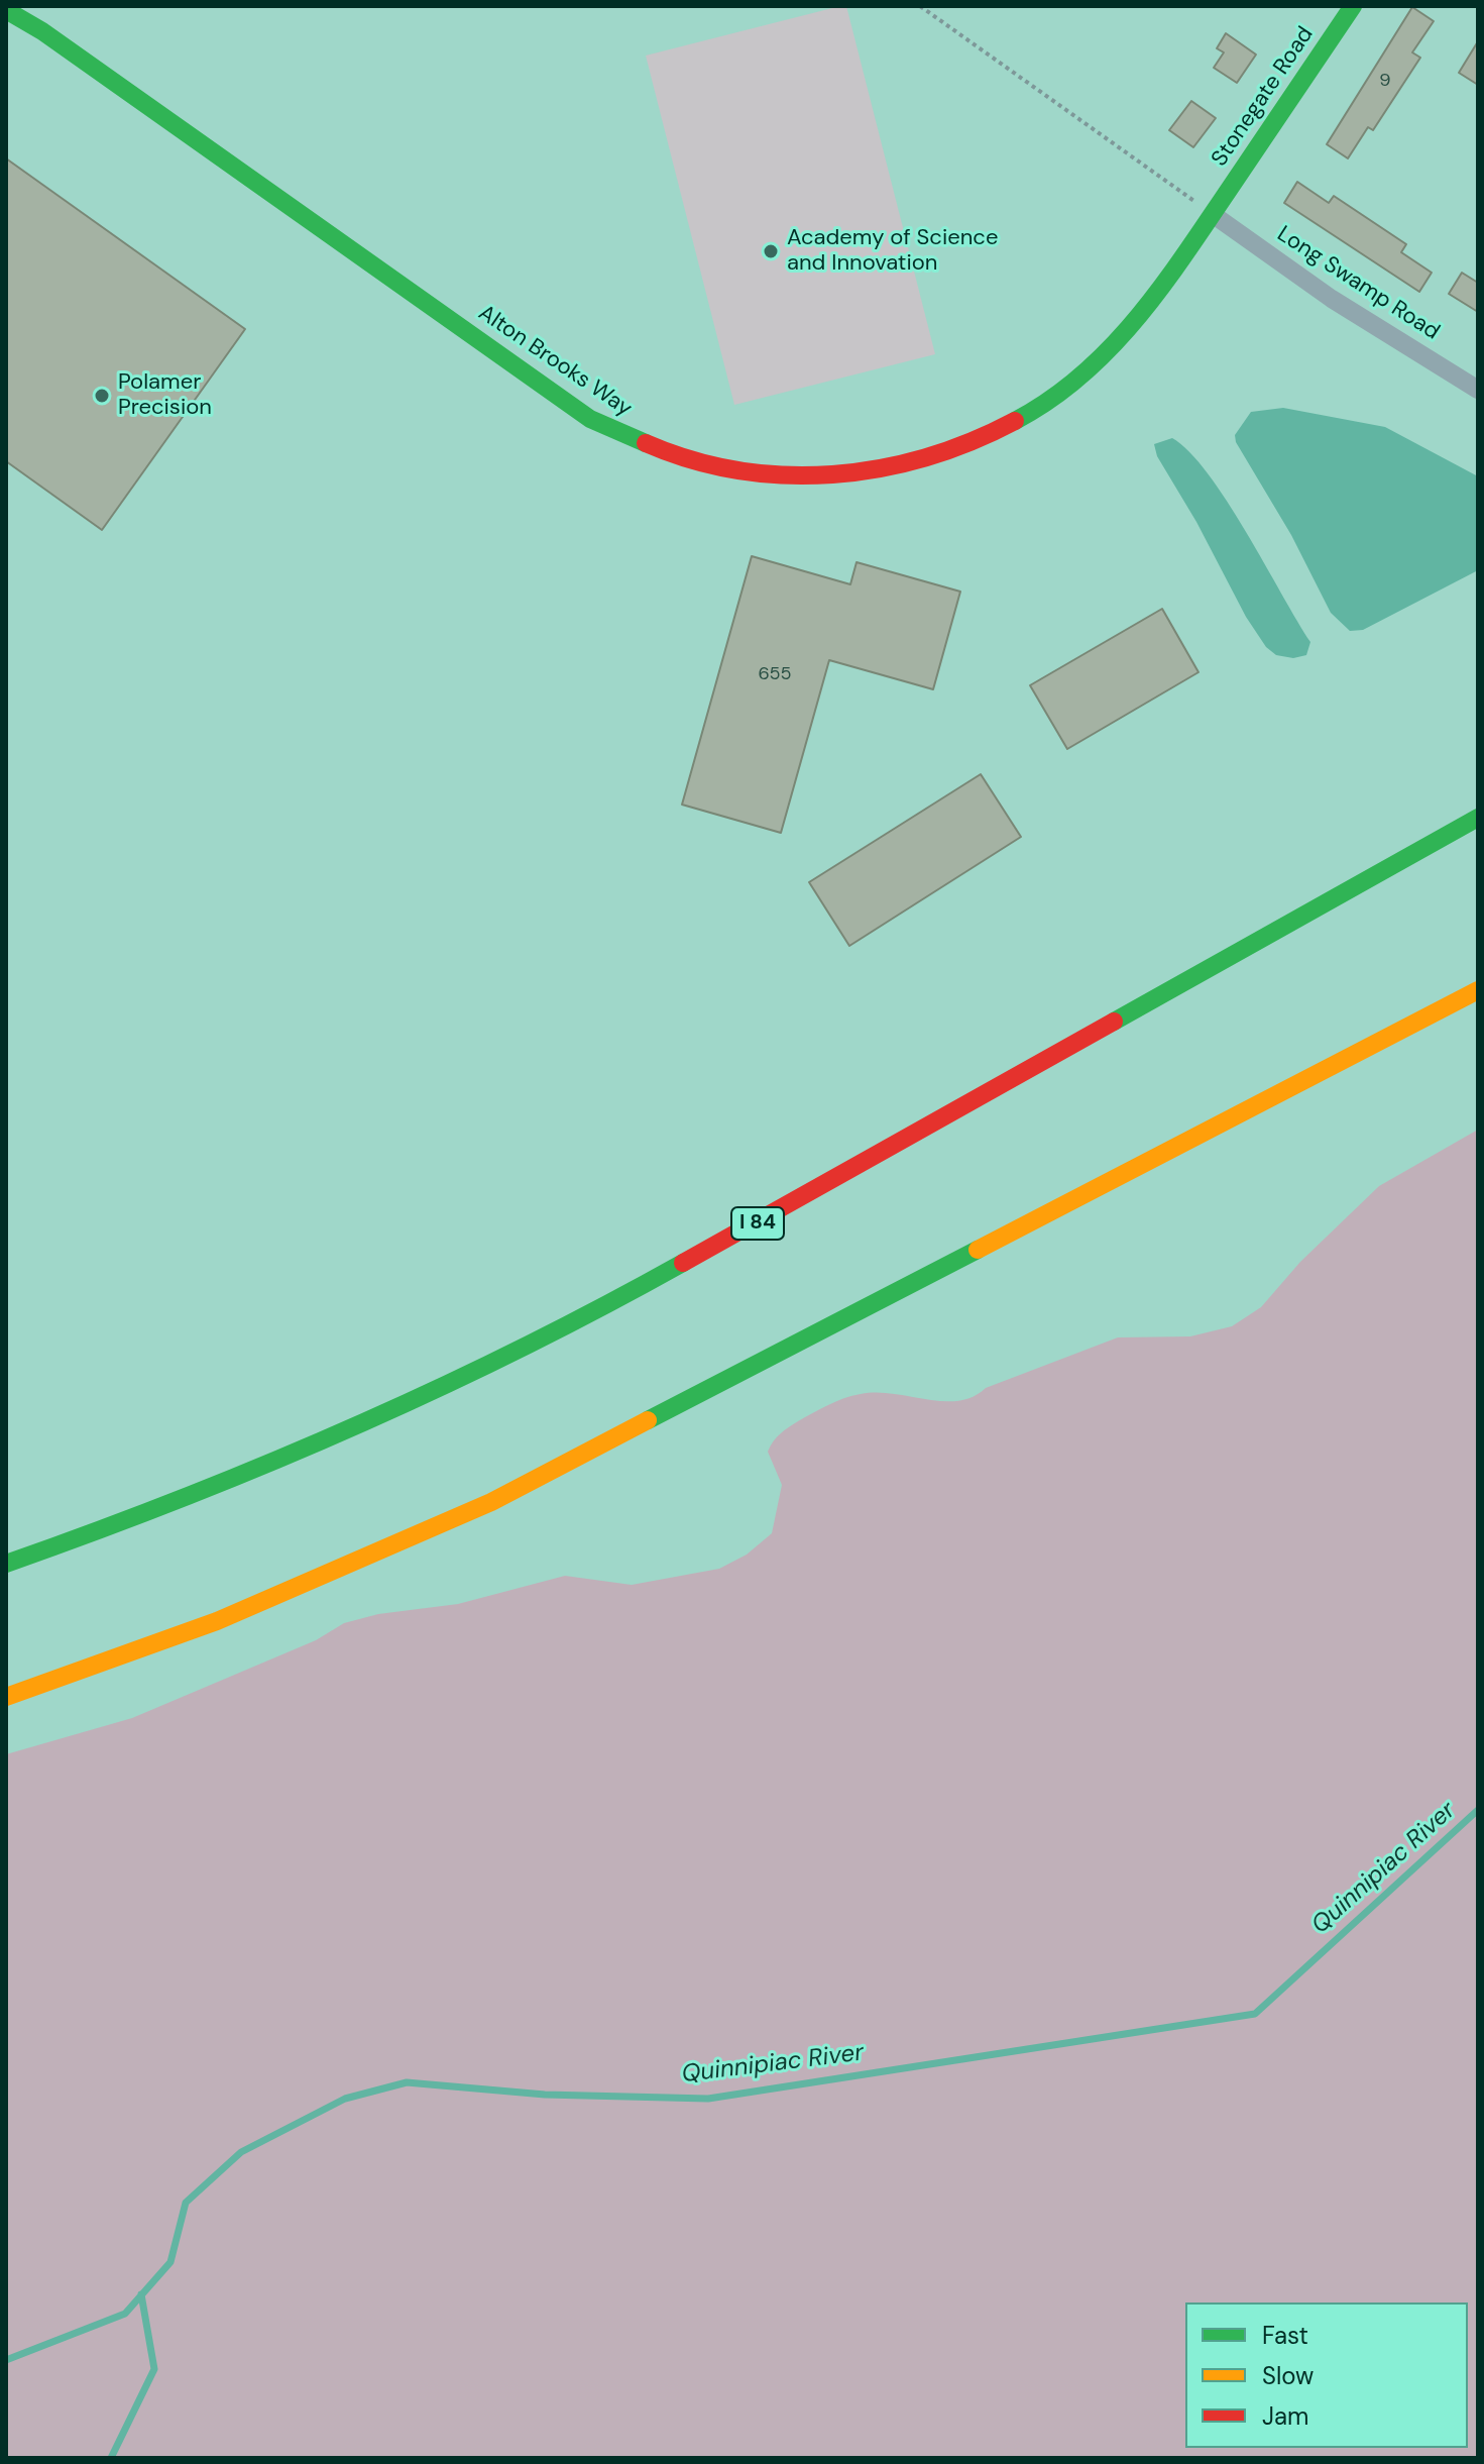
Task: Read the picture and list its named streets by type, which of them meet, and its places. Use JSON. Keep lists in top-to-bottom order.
{
  "streets": {
    "main road": ["Stonegate Road", "Alton Brooks Way", "I 84"],
    "street": ["Long Swamp Road"]
  },
  "crossings": [
    ["Stonegate Road", "Long Swamp Road"],
    ["Stonegate Road", "Alton Brooks Way"],
    ["Long Swamp Road", "Alton Brooks Way"]
  ],
  "water": ["Quinnipiac River"],
  "places": ["Academy of Science and Innovation", "Polamer Precision"],
  "house_numbers": ["9", "655"],
  "legend": ["Fast", "Slow", "Jam"]
}
